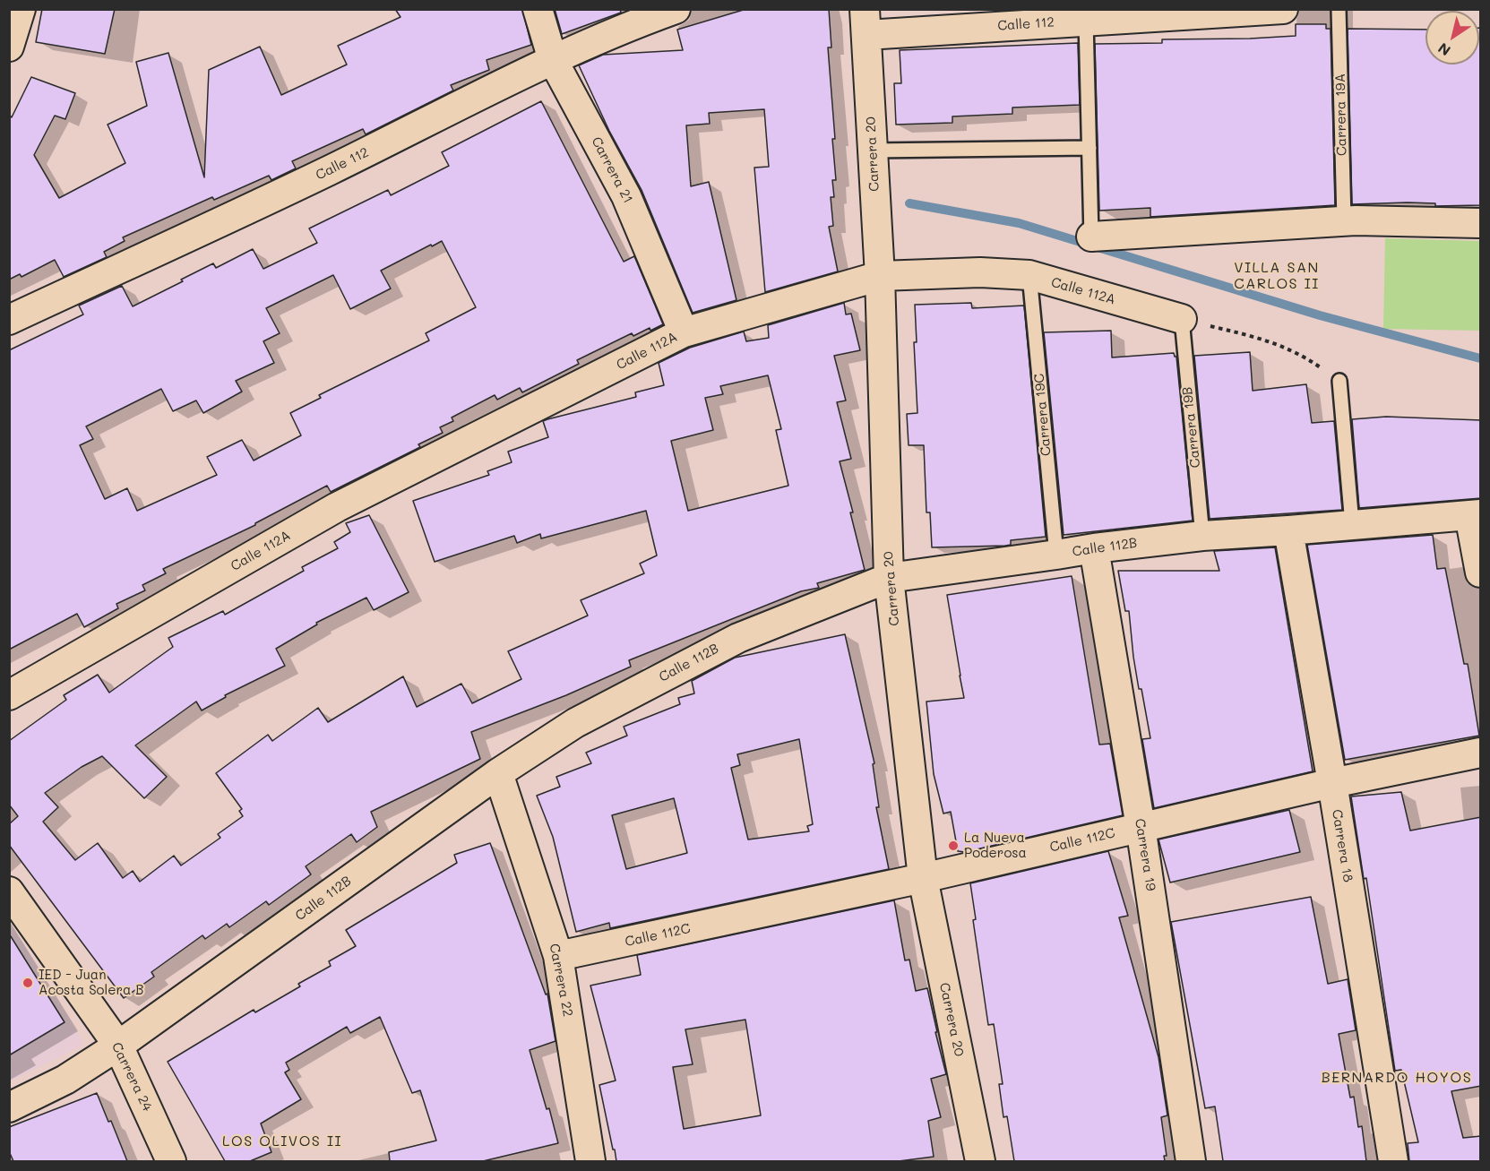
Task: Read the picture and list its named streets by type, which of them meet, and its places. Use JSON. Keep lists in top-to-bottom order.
{
  "streets": {
    "street": [
      "Calle 112",
      "Carrera 20",
      "Carrera 21",
      "Calle 112A",
      "Calle 112B",
      "Calle 112C",
      "Carrera 18",
      "Carrera 19",
      "Carrera 22",
      "Carrera 24"
    ],
    "lane": ["Carrera 19A", "Carrera 19C", "Carrera 19B"]
  },
  "crossings": [
    ["Calle 112", "Carrera 20"],
    ["Calle 112", "Carrera 21"],
    ["Carrera 20", "Calle 112A"],
    ["Carrera 20", "Calle 112B"],
    ["Carrera 20", "Calle 112C"],
    ["Carrera 21", "Calle 112A"],
    ["Calle 112A", "Carrera 19C"],
    ["Calle 112A", "Carrera 19B"],
    ["Carrera 19C", "Calle 112B"],
    ["Carrera 19B", "Calle 112B"],
    ["Calle 112B", "Carrera 18"],
    ["Calle 112B", "Carrera 19"],
    ["Calle 112B", "Carrera 22"],
    ["Calle 112B", "Carrera 24"],
    ["Calle 112C", "Carrera 18"],
    ["Calle 112C", "Carrera 19"],
    ["Calle 112C", "Carrera 22"]
  ],
  "districts": ["VILLA SAN CARLOS II", "BERNARDO HOYOS", "LOS OLIVOS II"],
  "places": ["La Nueva Poderosa", "IED - Juan Acosta Solera B"],
  "north": "bottom left"
}
